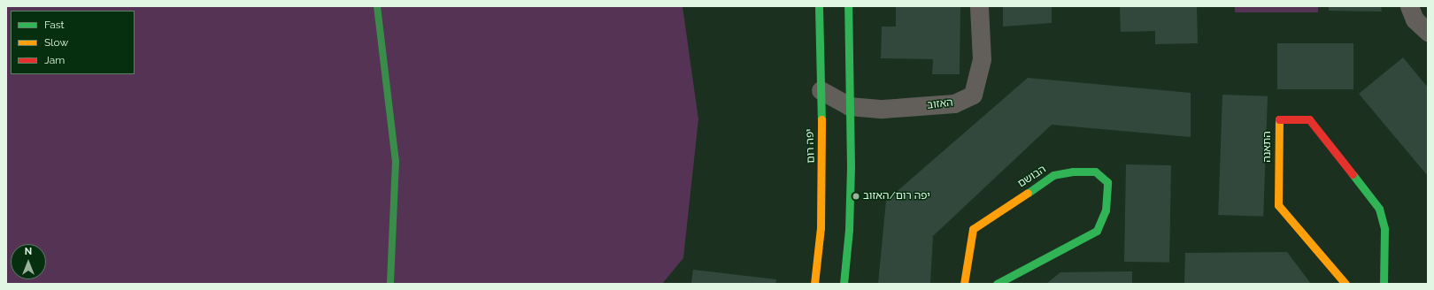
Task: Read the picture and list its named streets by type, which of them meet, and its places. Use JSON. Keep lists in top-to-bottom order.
{
  "streets": {
    "street": [
      "האזוב",
      "יפה רום",
      "התאנה",
      "הבושם"
    ]
  },
  "crossings": [
    ["האזוב", "יפה רום"]
  ],
  "places": ["יפה רום/האזוב"],
  "legend": ["Fast", "Slow", "Jam"],
  "north": "top"
}
